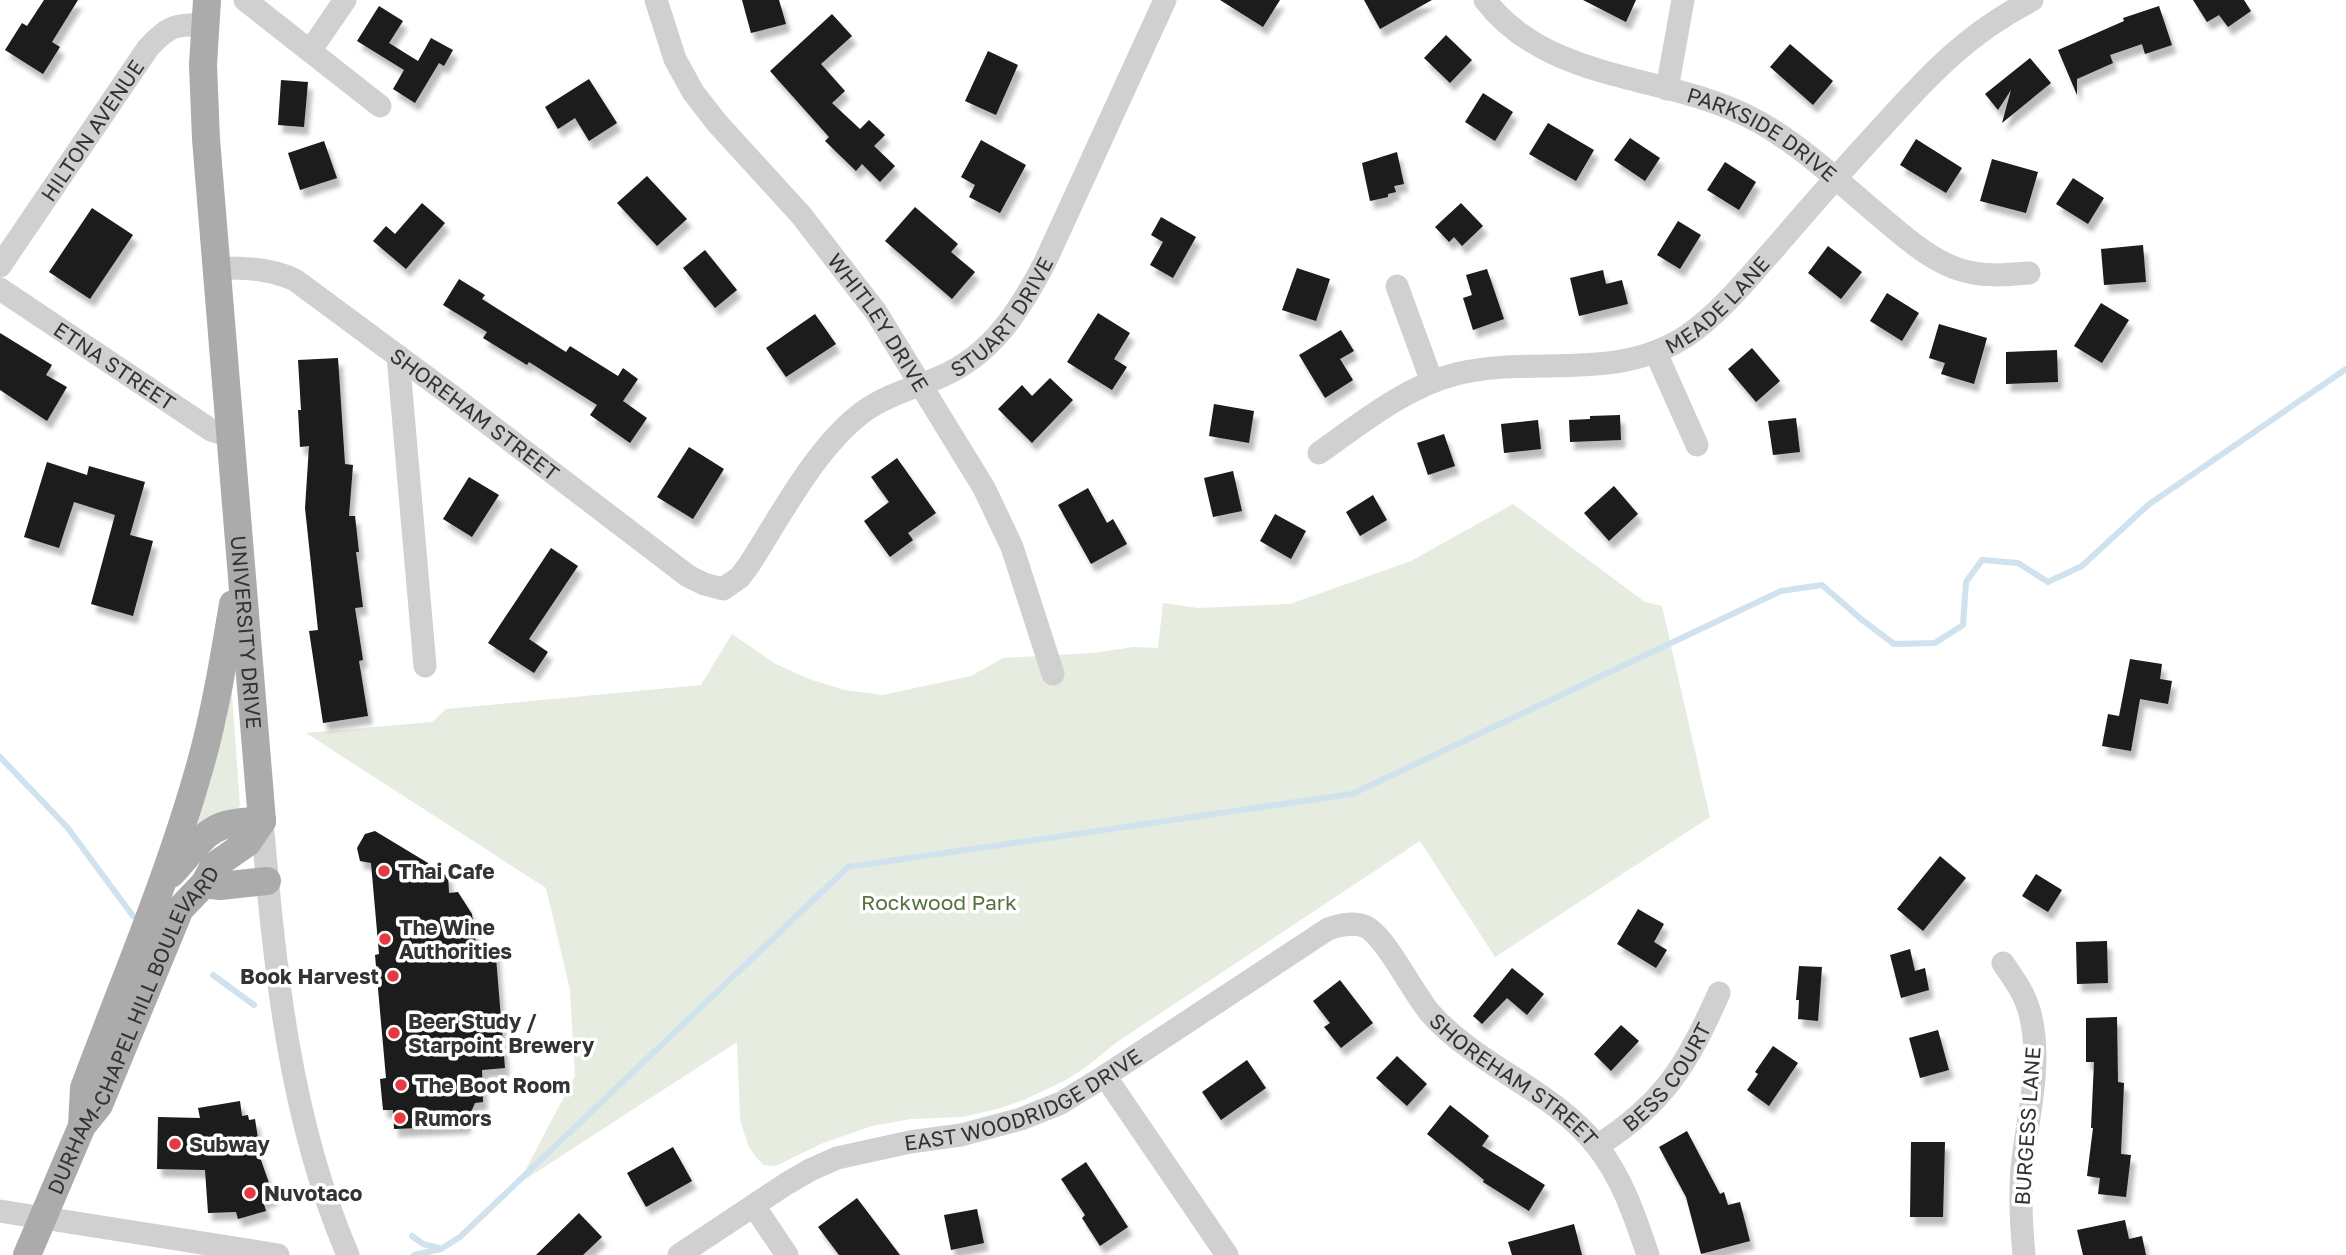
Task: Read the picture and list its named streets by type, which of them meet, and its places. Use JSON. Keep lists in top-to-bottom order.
{
  "streets": {
    "main road": ["UNIVERSITY DRIVE", "DURHAM-CHAPEL HILL BOULEVARD"],
    "street": [
      "HILTON AVENUE",
      "PARKSIDE DRIVE",
      "MEADE LANE",
      "STUART DRIVE",
      "WHITLEY DRIVE",
      "ETNA STREET",
      "SHOREHAM STREET",
      "BESS COURT",
      "EAST WOODRIDGE DRIVE",
      "BURGESS LANE"
    ]
  },
  "crossings": [
    ["HILTON AVENUE", "UNIVERSITY DRIVE"],
    ["PARKSIDE DRIVE", "MEADE LANE"],
    ["STUART DRIVE", "WHITLEY DRIVE"],
    ["STUART DRIVE", "SHOREHAM STREET"],
    ["ETNA STREET", "UNIVERSITY DRIVE"],
    ["SHOREHAM STREET", "UNIVERSITY DRIVE"],
    ["SHOREHAM STREET", "BESS COURT"],
    ["SHOREHAM STREET", "EAST WOODRIDGE DRIVE"],
    ["UNIVERSITY DRIVE", "DURHAM-CHAPEL HILL BOULEVARD"]
  ],
  "parks": ["Rockwood Park"],
  "places": [
    "Thai Cafe",
    "The Wine Authorities",
    "Book Harvest",
    "Beer Study / Starpoint Brewery",
    "The Boot Room",
    "Rumors",
    "Subway",
    "Nuvotaco"
  ]
}
